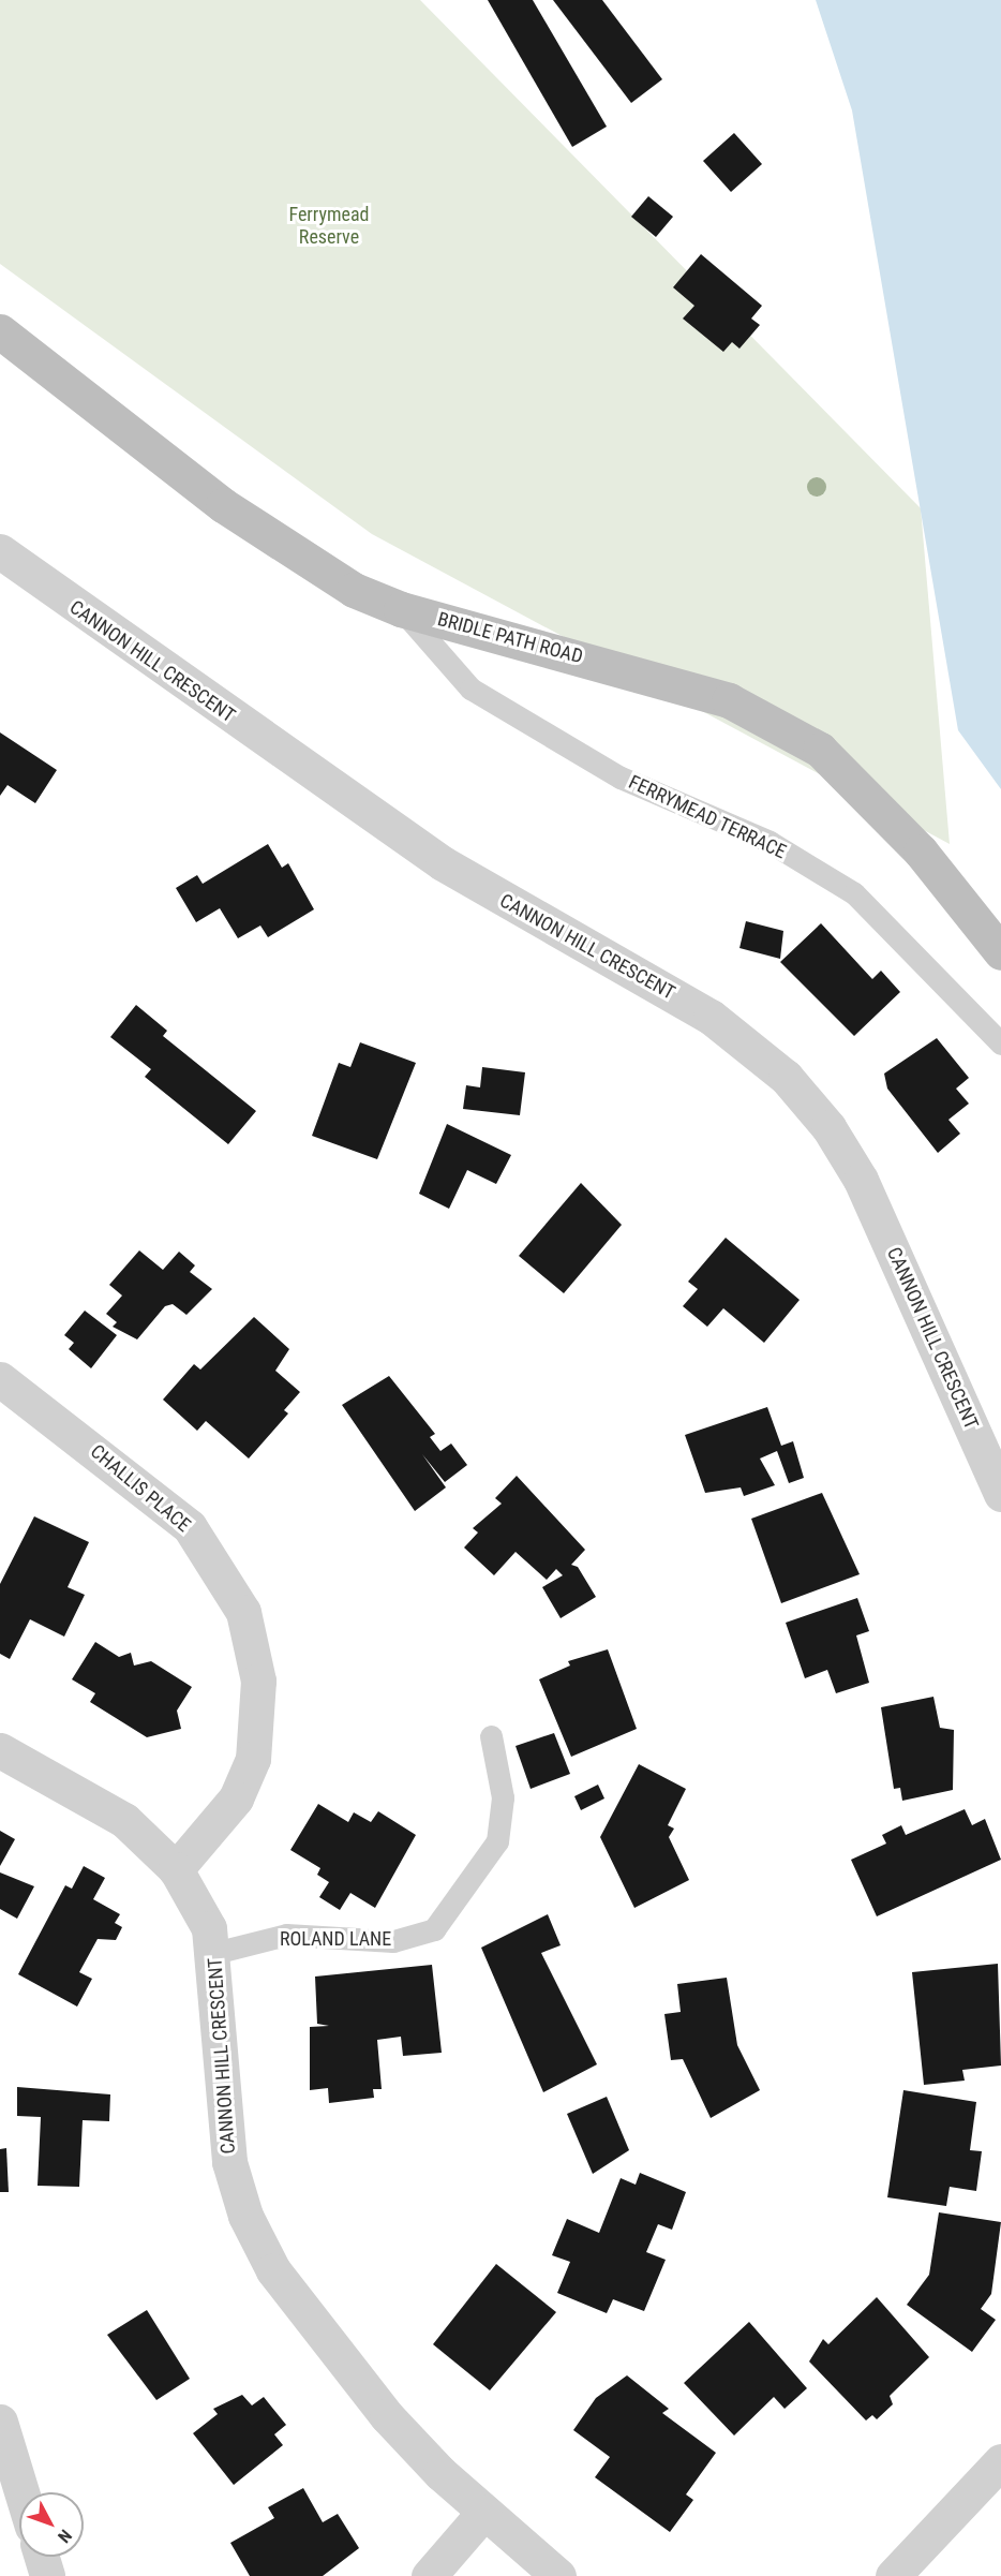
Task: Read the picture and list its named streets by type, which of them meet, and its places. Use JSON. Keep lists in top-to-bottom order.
{
  "streets": {
    "street": ["BRIDLE PATH ROAD", "CANNON HILL CRESCENT", "CHALLIS PLACE"],
    "lane": ["FERRYMEAD TERRACE", "ROLAND LANE"]
  },
  "crossings": [
    ["BRIDLE PATH ROAD", "FERRYMEAD TERRACE"],
    ["CANNON HILL CRESCENT", "CHALLIS PLACE"],
    ["CANNON HILL CRESCENT", "ROLAND LANE"]
  ],
  "parks": ["Ferrymead Reserve"],
  "north": "bottom right"
}
